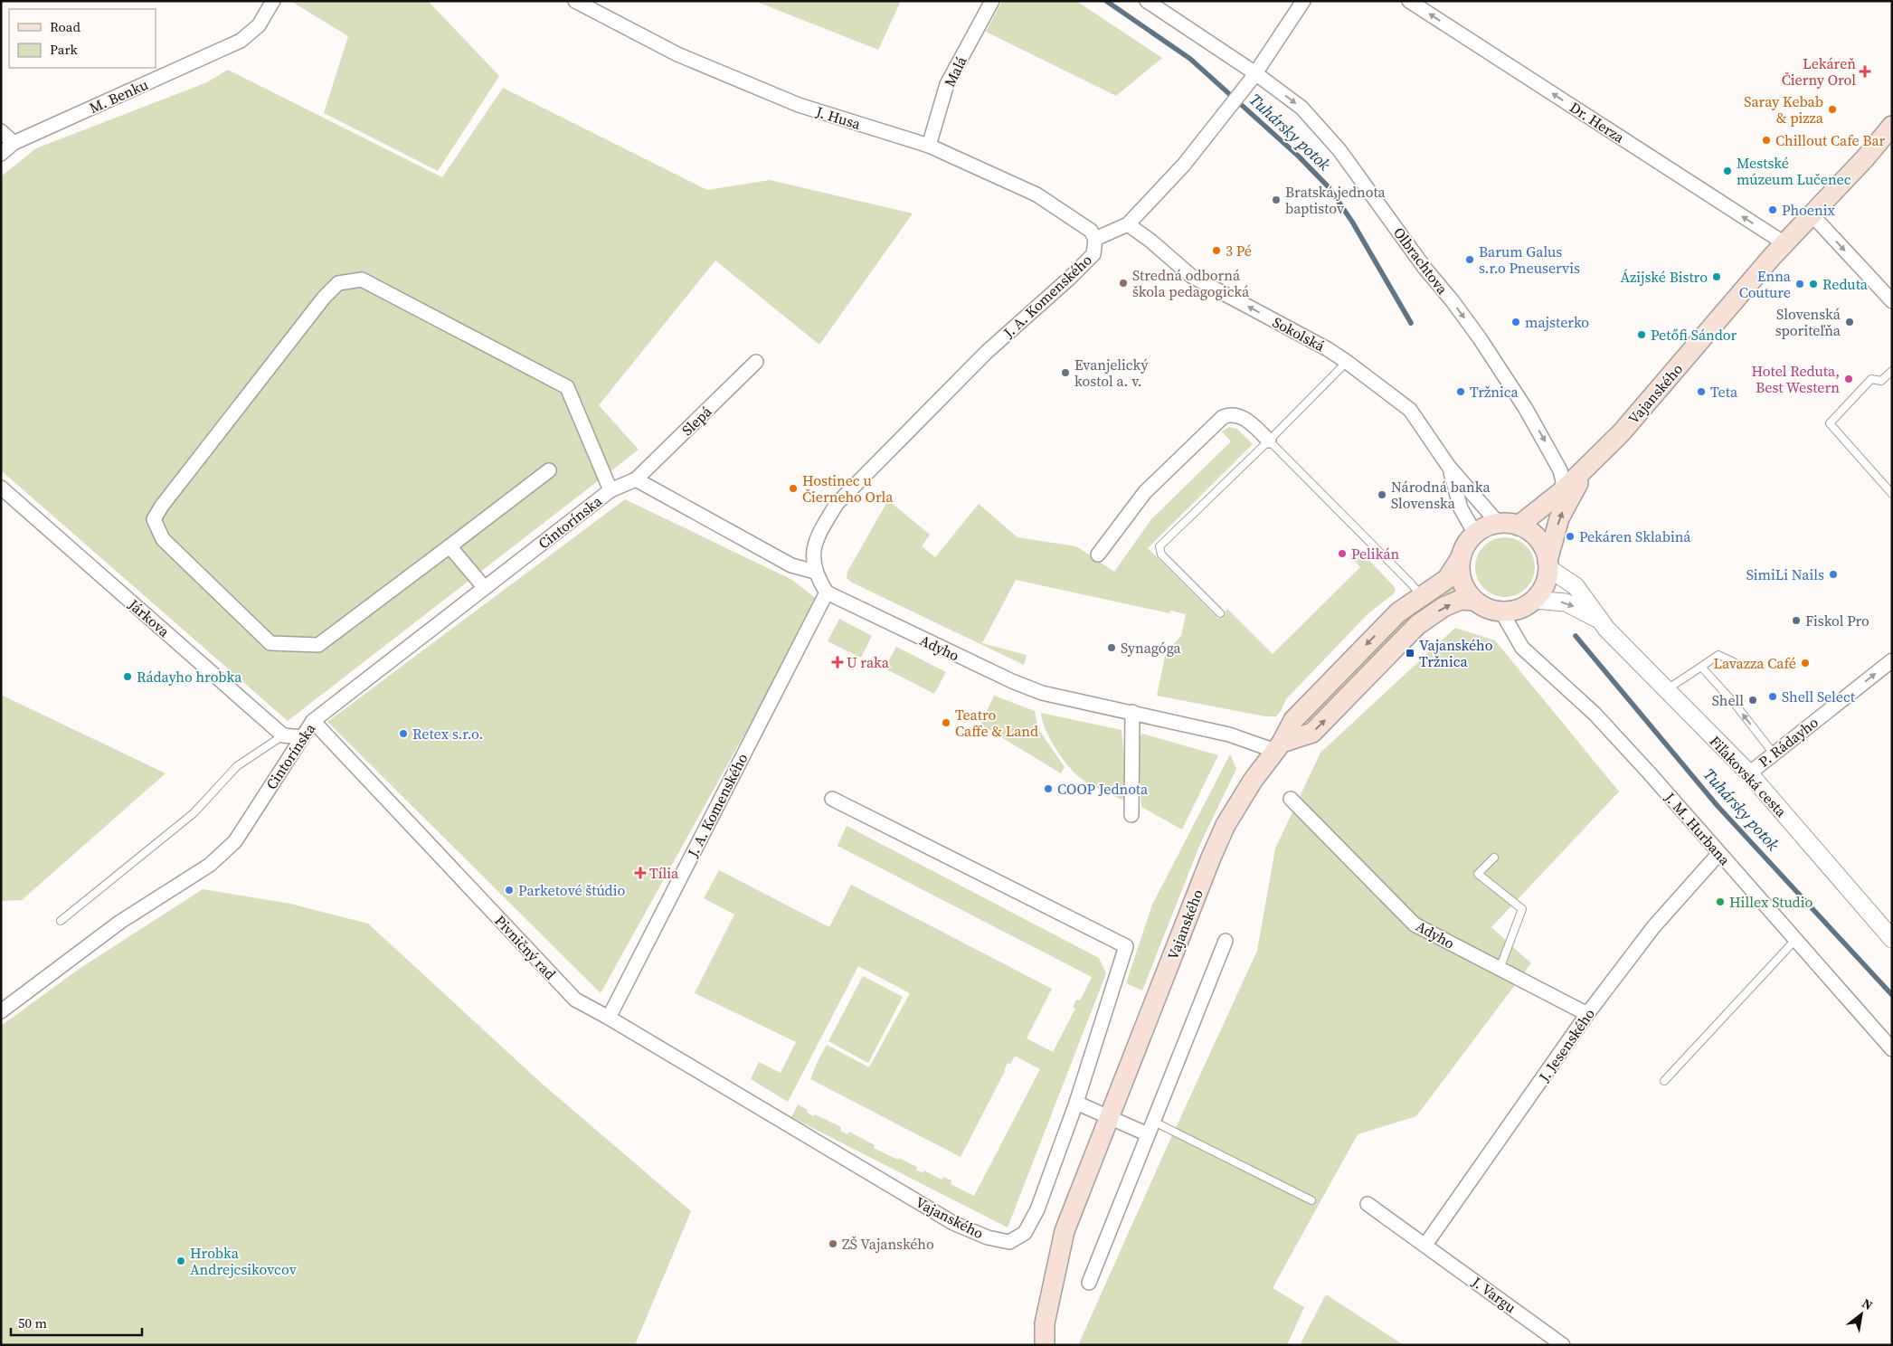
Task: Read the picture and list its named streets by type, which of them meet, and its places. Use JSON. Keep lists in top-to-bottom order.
{
  "streets": {
    "main road": ["Vajanského"],
    "street": [
      "Malá",
      "M. Benku",
      "J. Husa",
      "Dr. Herza",
      "Olbrachtova",
      "J. A. Komenského",
      "Sokolská",
      "Slepá",
      "Cintorínska",
      "Járkova",
      "Adyho",
      "P. Rádayho",
      "Fiľakovská cesta",
      "J. M. Hurbana",
      "Pivničný rad",
      "J. Jesenského",
      "J. Vargu"
    ]
  },
  "crossings": [
    ["Malá", "J. Husa"],
    ["J. Husa", "J. A. Komenského"],
    ["Dr. Herza", "Vajanského"],
    ["Olbrachtova", "J. A. Komenského"],
    ["Olbrachtova", "Vajanského"],
    ["J. A. Komenského", "Sokolská"],
    ["J. A. Komenského", "Adyho"],
    ["J. A. Komenského", "Pivničný rad"],
    ["Sokolská", "Vajanského"],
    ["Sokolská", "Fiľakovská cesta"],
    ["Sokolská", "J. M. Hurbana"],
    ["Vajanského", "Adyho"],
    ["Vajanského", "Fiľakovská cesta"],
    ["Vajanského", "J. M. Hurbana"],
    ["Vajanského", "Pivničný rad"],
    ["Slepá", "Cintorínska"],
    ["Cintorínska", "Pivničný rad"],
    ["Adyho", "J. Jesenského"],
    ["P. Rádayho", "Fiľakovská cesta"],
    ["Fiľakovská cesta", "J. M. Hurbana"],
    ["J. M. Hurbana", "J. Jesenského"],
    ["J. Jesenského", "J. Vargu"]
  ],
  "one_way": [
    "Dr. Herza",
    "Olbrachtova",
    "Sokolská",
    "P. Rádayho"
  ],
  "water": ["Tuhársky potok"],
  "places": {
    "health": ["Lekáreň Čierny Orol", "U raka", "Tília"],
    "other": [
      "Saray Kebab & pizza",
      "Chillout Cafe Bar",
      "Mestské múzeum Lučenec",
      "Bratská jednota baptistov",
      "Phoenix",
      "3 Pé",
      "Barum Galus s.r.o Pneuservis",
      "Ázijské Bistro",
      "Stredná odborná škola pedagogická",
      "Enna Couture",
      "Reduta",
      "majsterko",
      "Slovenská sporiteľňa",
      "Petőfi Sándor",
      "Evanjelický kostol a. v.",
      "Hotel Reduta, Best Western",
      "Tržnica",
      "Teta",
      "Hostinec u Čierneho Orla",
      "Národná banka Slovenska",
      "Pekáren Sklabiná",
      "Pelikán",
      "SimiLi Nails",
      "Fiskol Pro",
      "Synagóga",
      "Lavazza Café",
      "Rádayho hrobka",
      "Shell Select",
      "Shell",
      "Teatro Caffe & Land",
      "Retex s.r.o.",
      "COOP Jednota",
      "Parketové štúdio",
      "Hillex Studio",
      "ZŠ Vajanského",
      "Hrobka Andrejcsikovcov"
    ],
    "transit": ["Vajanského Tržnica"]
  },
  "legend": ["Road", "Park"],
  "scale_bar": "50 m",
  "north": "top right"
}
